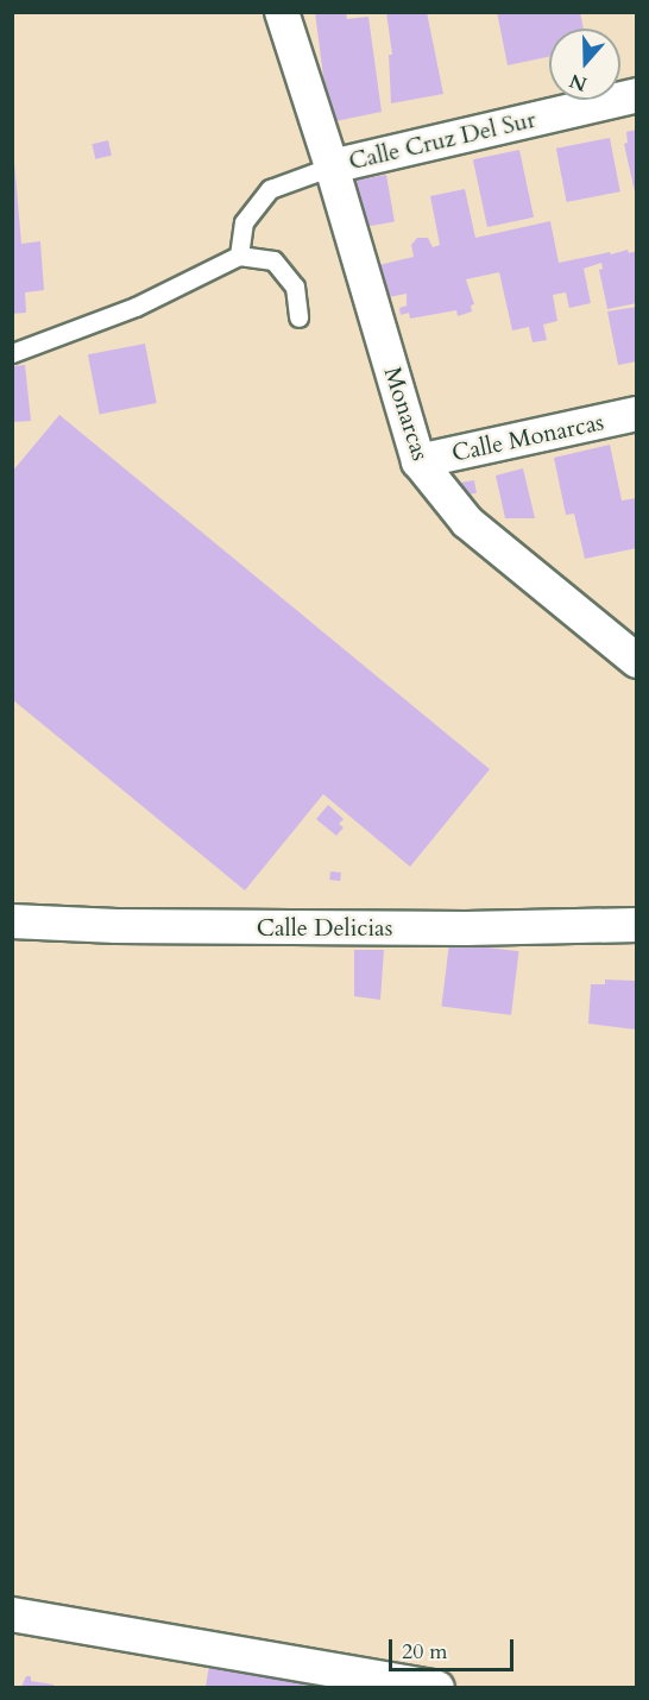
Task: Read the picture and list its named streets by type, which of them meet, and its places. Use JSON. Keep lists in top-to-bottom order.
{
  "streets": {
    "street": [
      "Calle Cruz Del Sur",
      "Monarcas",
      "Calle Monarcas",
      "Calle Delicias"
    ]
  },
  "crossings": [
    ["Calle Cruz Del Sur", "Monarcas"],
    ["Monarcas", "Calle Monarcas"]
  ],
  "scale_bar": "20 m",
  "north": "bottom"
}
